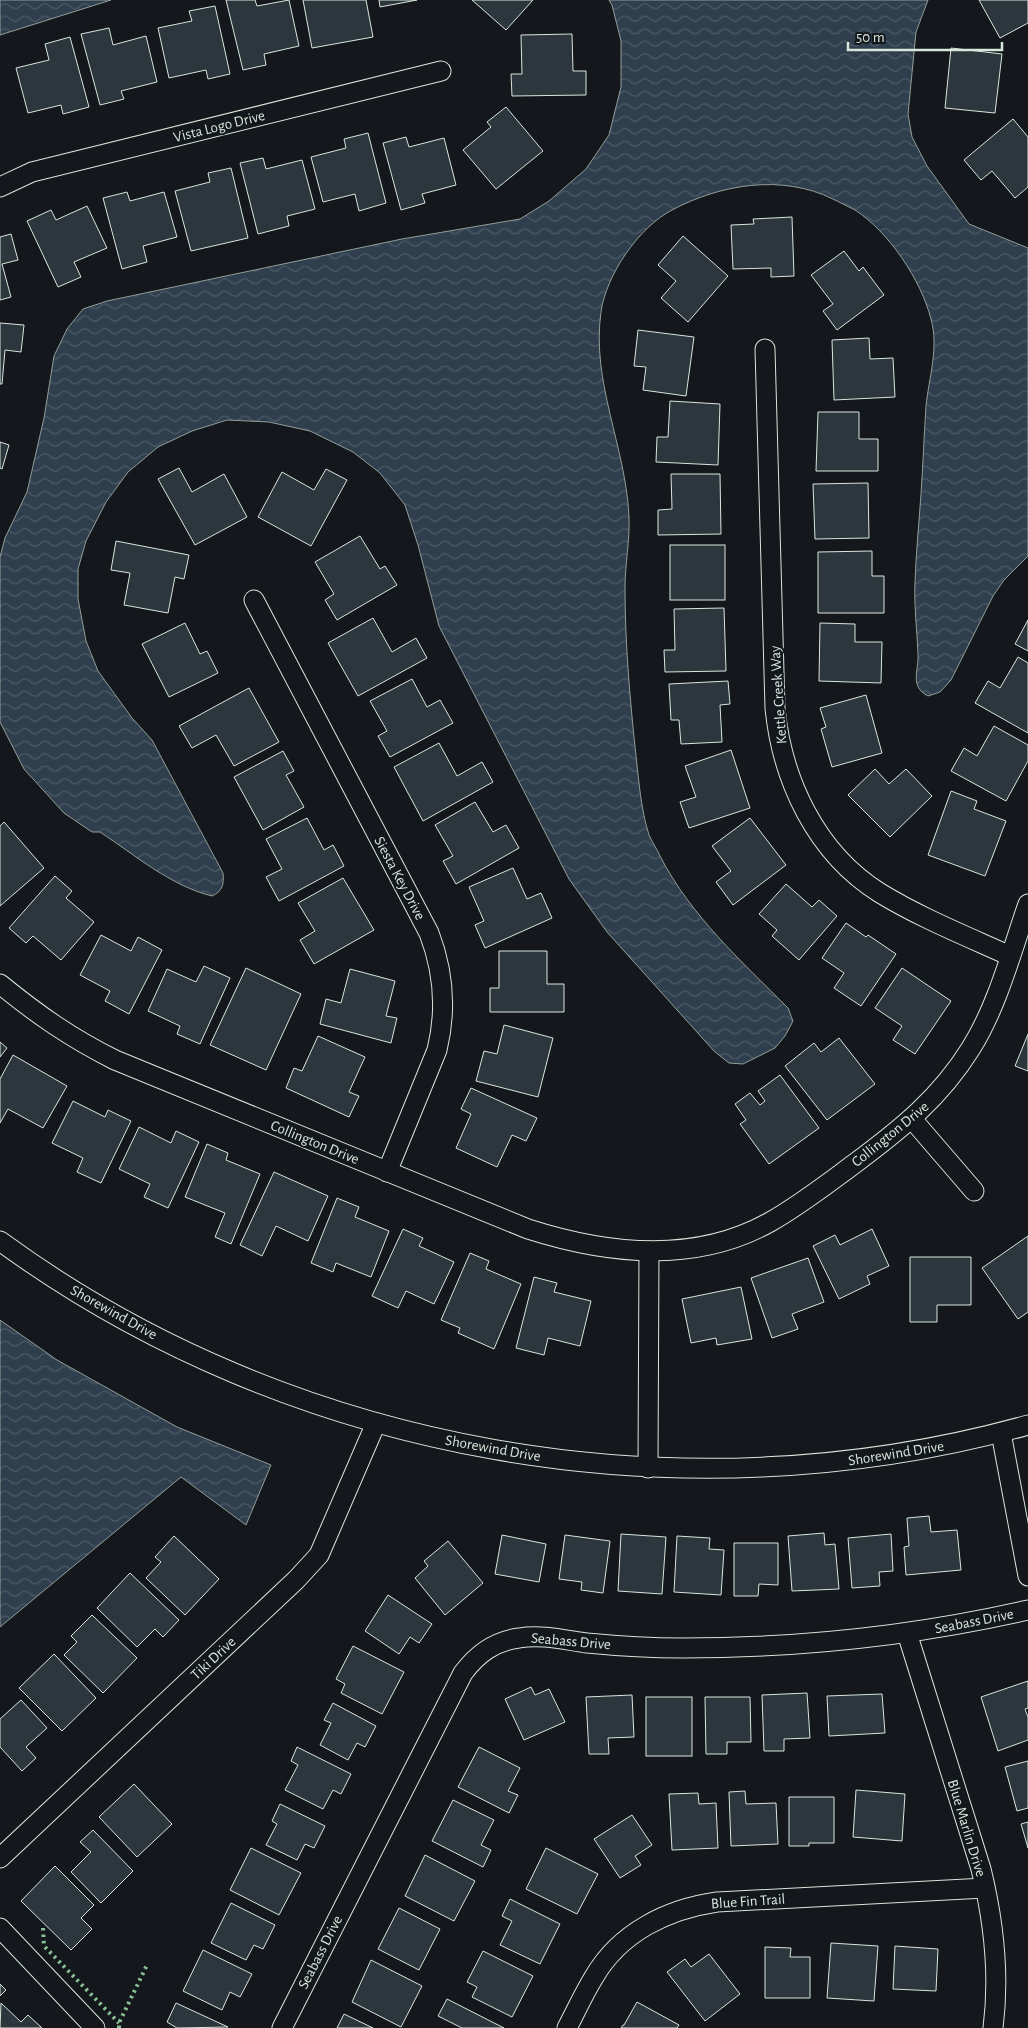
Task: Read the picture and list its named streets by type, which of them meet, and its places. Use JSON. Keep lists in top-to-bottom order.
{
  "streets": {
    "street": [
      "Vista Logo Drive",
      "Kettle Creek Way",
      "Siesta Key Drive",
      "Collington Drive",
      "Shorewind Drive",
      "Seabass Drive",
      "Tiki Drive",
      "Blue Marlin Drive",
      "Blue Fin Trail"
    ]
  },
  "crossings": [
    ["Kettle Creek Way", "Collington Drive"],
    ["Siesta Key Drive", "Collington Drive"],
    ["Shorewind Drive", "Tiki Drive"],
    ["Seabass Drive", "Blue Marlin Drive"],
    ["Blue Marlin Drive", "Blue Fin Trail"]
  ],
  "scale_bar": "50 m"
}
